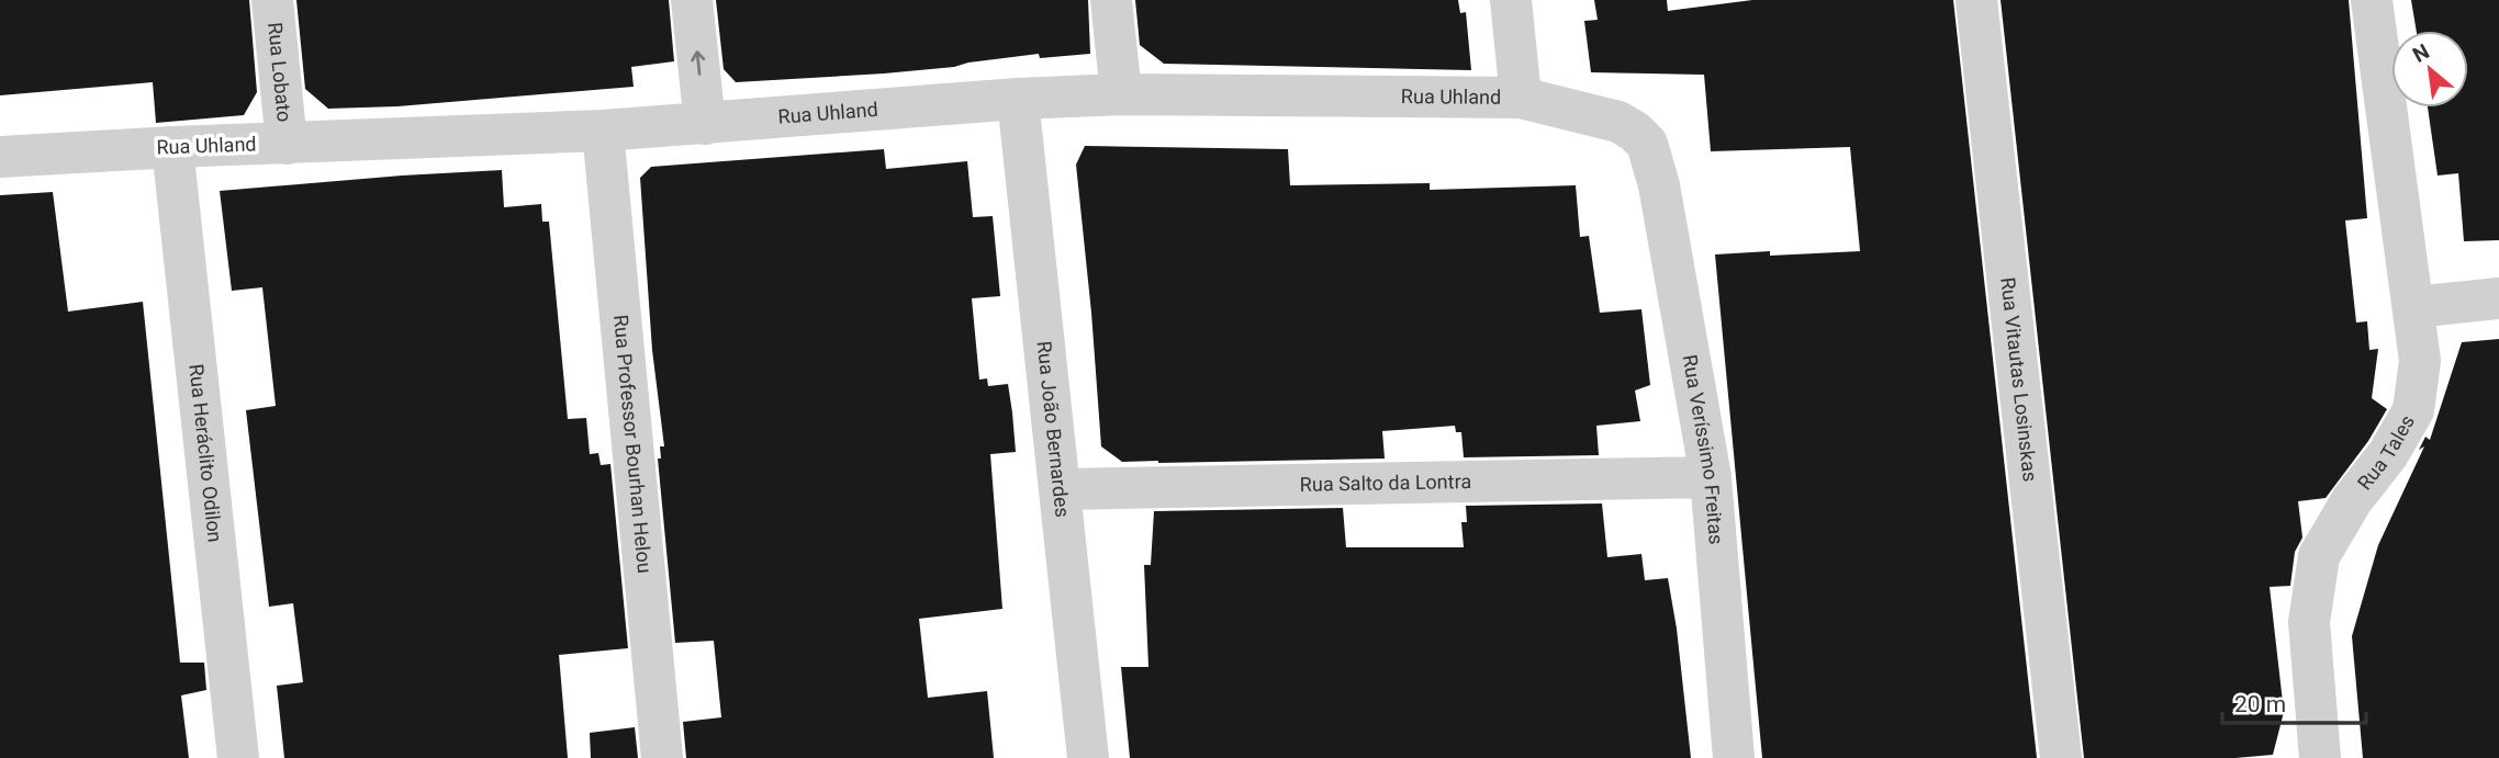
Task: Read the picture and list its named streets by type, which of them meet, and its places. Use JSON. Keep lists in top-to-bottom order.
{
  "streets": {
    "street": [
      "Rua Lobato",
      "Rua Uhland",
      "Rua Vitautas Losinskas",
      "Rua João Bernardes",
      "Rua Professor Bourhan Helou",
      "Rua Veríssimo Freitas",
      "Rua Heráclito Odilon",
      "Rua Tales",
      "Rua Salto da Lontra"
    ]
  },
  "crossings": [
    ["Rua Lobato", "Rua Uhland"],
    ["Rua Uhland", "Rua João Bernardes"],
    ["Rua Uhland", "Rua Professor Bourhan Helou"],
    ["Rua Uhland", "Rua Veríssimo Freitas"],
    ["Rua Uhland", "Rua Heráclito Odilon"],
    ["Rua João Bernardes", "Rua Salto da Lontra"],
    ["Rua Veríssimo Freitas", "Rua Salto da Lontra"]
  ],
  "scale_bar": "20 m",
  "north": "top left"
}
